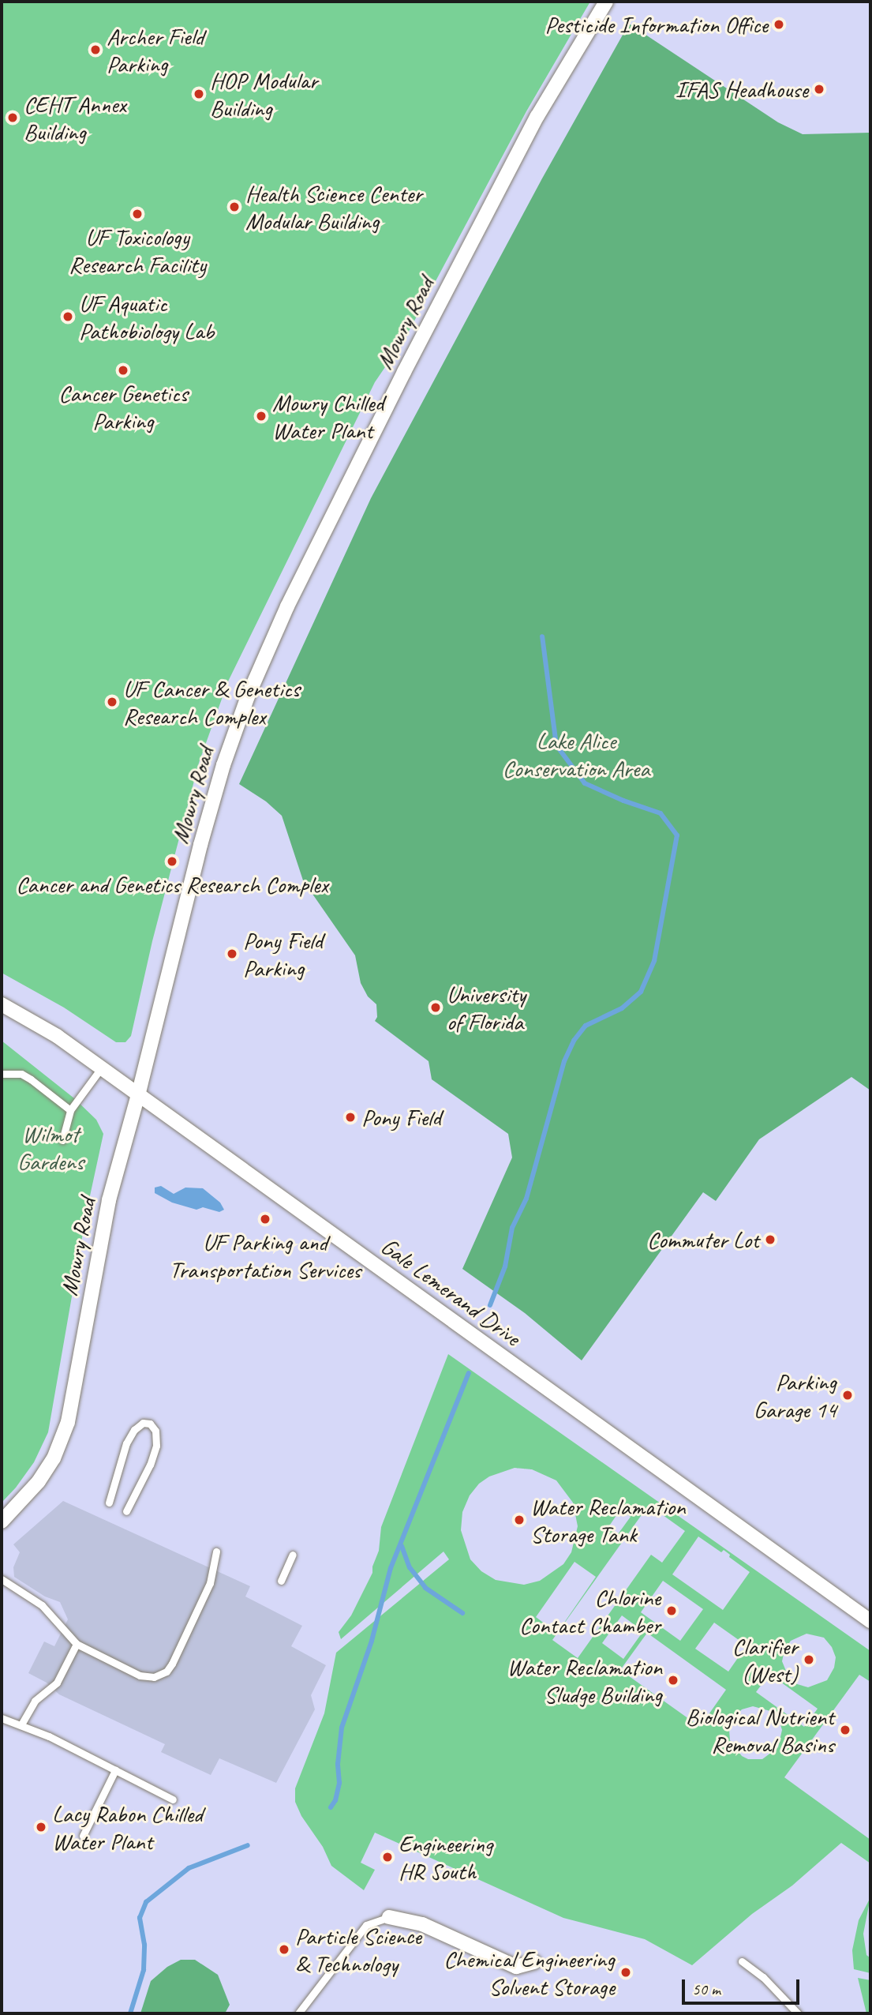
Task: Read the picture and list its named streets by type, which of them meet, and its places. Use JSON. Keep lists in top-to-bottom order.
{
  "streets": {
    "street": ["Mowry Road", "Gale Lemerand Drive"]
  },
  "crossings": [
    ["Mowry Road", "Gale Lemerand Drive"]
  ],
  "parks": ["Lake Alice Conservation Area", "Wilmot Gardens"],
  "places": [
    "Pesticide Information Office",
    "Archer Field Parking",
    "IFAS Headhouse",
    "HOP Modular Building",
    "CEHT Annex Building",
    "Health Science Center Modular Building",
    "UF Toxicology Research Facility",
    "UF Aquatic Pathobiology Lab",
    "Cancer Genetics Parking",
    "Mowry Chilled Water Plant",
    "UF Cancer & Genetics Research Complex",
    "Cancer and Genetics Research Complex",
    "Pony Field Parking",
    "University of Florida",
    "Pony Field",
    "UF Parking and Transportation Services",
    "Commuter Lot",
    "Parking Garage 14",
    "Water Reclamation Storage Tank",
    "Chlorine Contact Chamber",
    "Clarifier (West)",
    "Water Reclamation Sludge Building",
    "Biological Nutrient Removal Basins",
    "Lacy Rabon Chilled Water Plant",
    "Engineering HR South",
    "Particle Science & Technology",
    "Chemical Engineering Solvent Storage"
  ],
  "scale_bar": "50 m"
}
